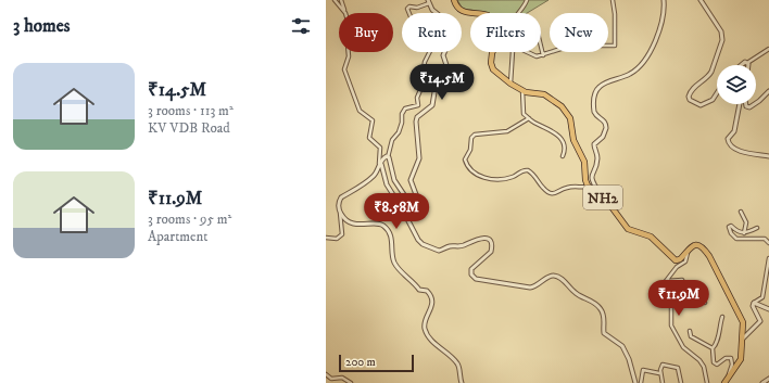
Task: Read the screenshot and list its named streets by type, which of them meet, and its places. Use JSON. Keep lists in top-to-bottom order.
{
  "streets": {
    "highway": ["NH2"]
  },
  "scale_bar": "200 m",
  "page": {
    "heading": "3 homes",
    "chip": [
      "Buy",
      "Rent",
      "Filters",
      "New"
    ],
    "list": [
      {
        "name": "₹14.5M",
        "note": "3 rooms · 113 m² · KV VDB Road"
      },
      {
        "name": "₹11.9M",
        "note": "3 rooms · 95 m² · Apartment"
      }
    ],
    "price": ["₹14.5M", "₹8.58M", "₹11.9M"],
    "scale": "200 m"
  }
}
